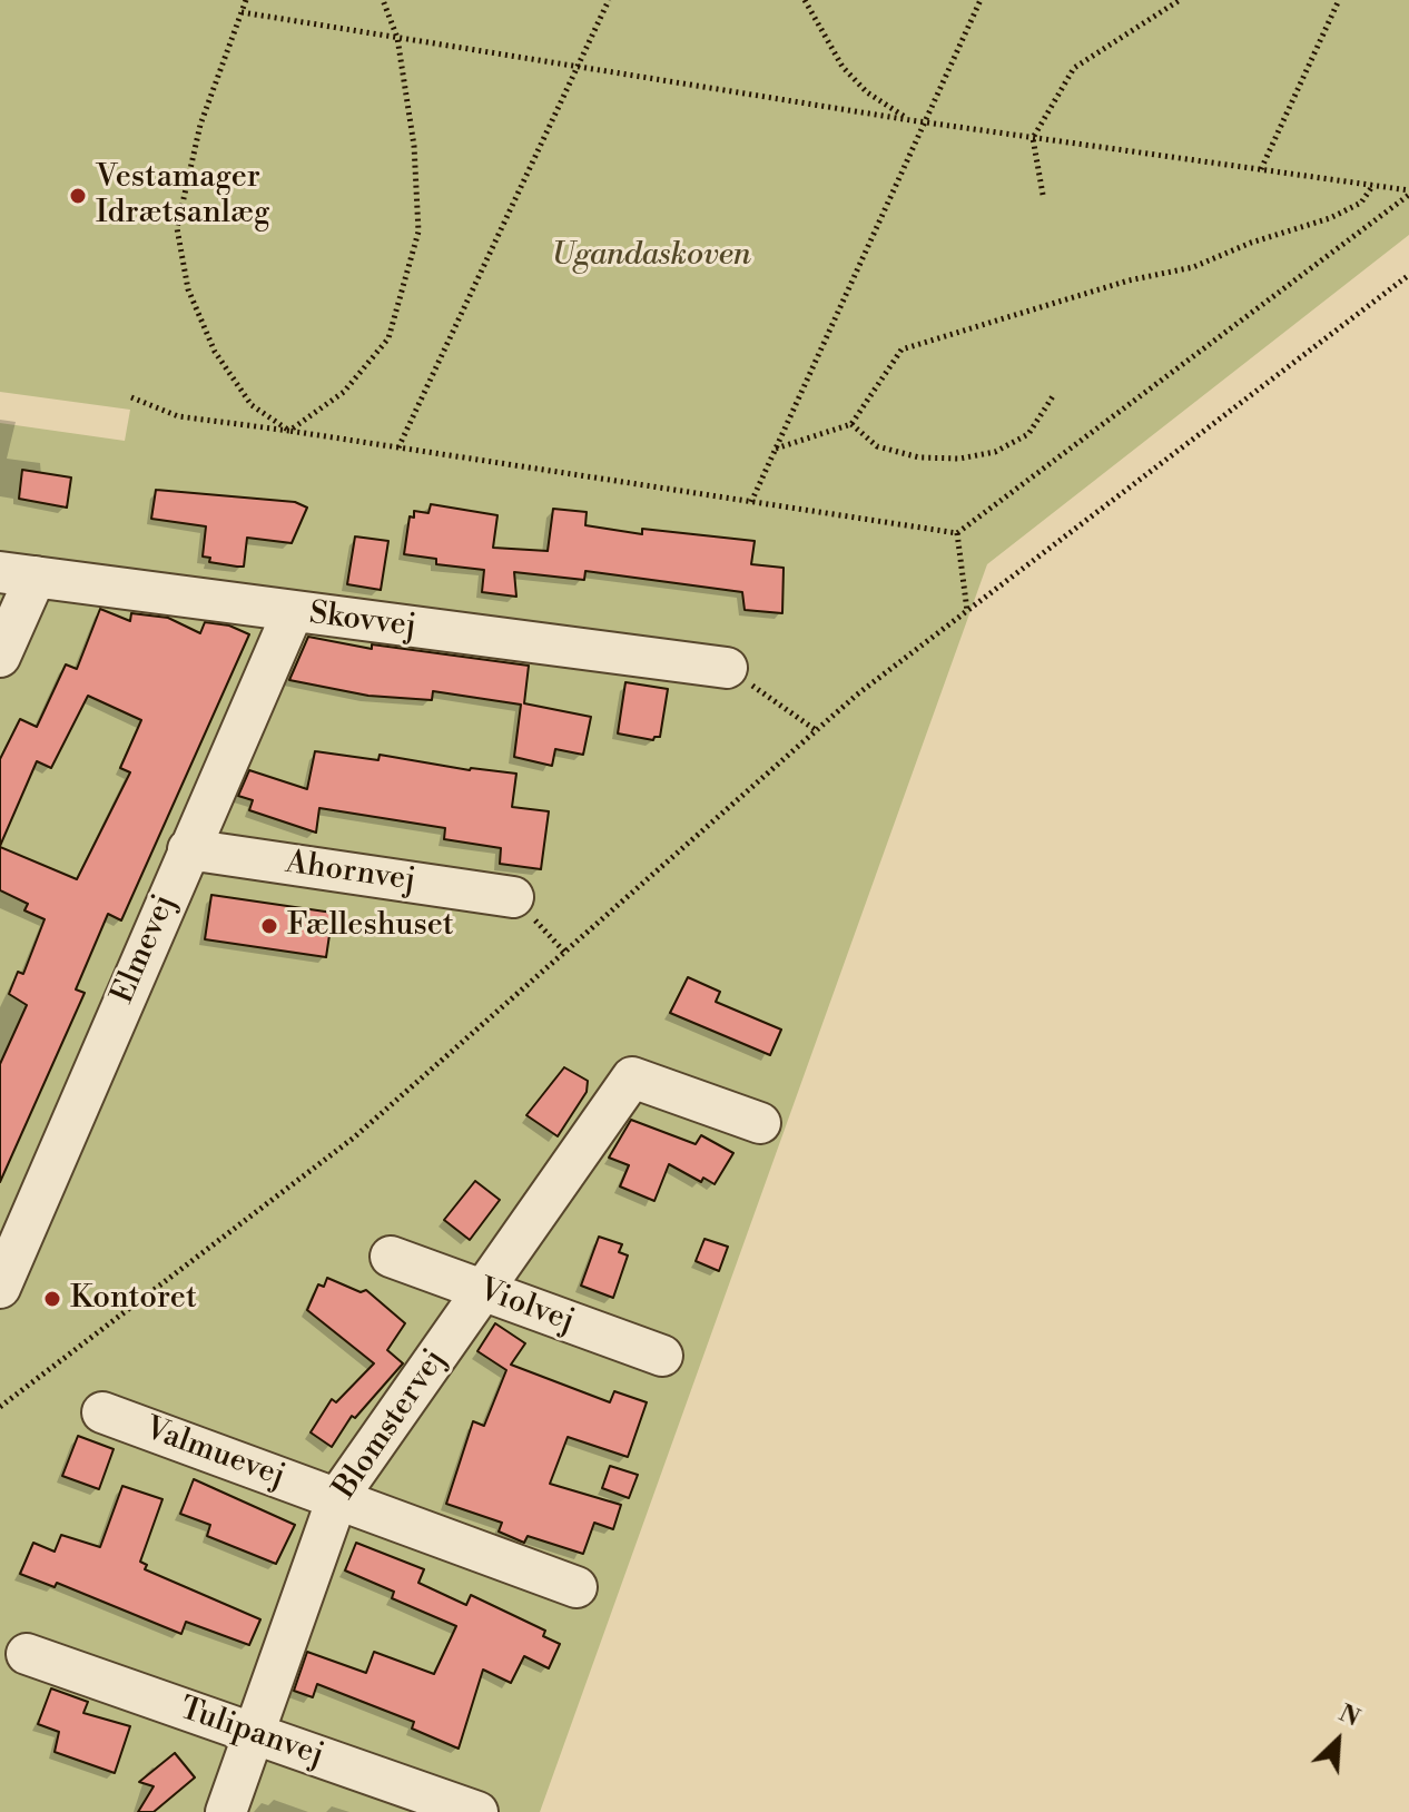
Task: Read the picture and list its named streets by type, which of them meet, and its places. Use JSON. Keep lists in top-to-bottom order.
{
  "streets": {
    "lane": [
      "Skovvej",
      "Ahornvej",
      "Elmevej",
      "Violvej",
      "Blomstervej",
      "Valmuevej",
      "Tulipanvej"
    ]
  },
  "crossings": [
    ["Skovvej", "Elmevej"],
    ["Ahornvej", "Elmevej"],
    ["Violvej", "Blomstervej"],
    ["Blomstervej", "Valmuevej"],
    ["Blomstervej", "Tulipanvej"]
  ],
  "parks": ["Ugandaskoven"],
  "places": ["Vestamager Idrætsanlæg", "Fælleshuset", "Kontoret"],
  "north": "top right"
}
